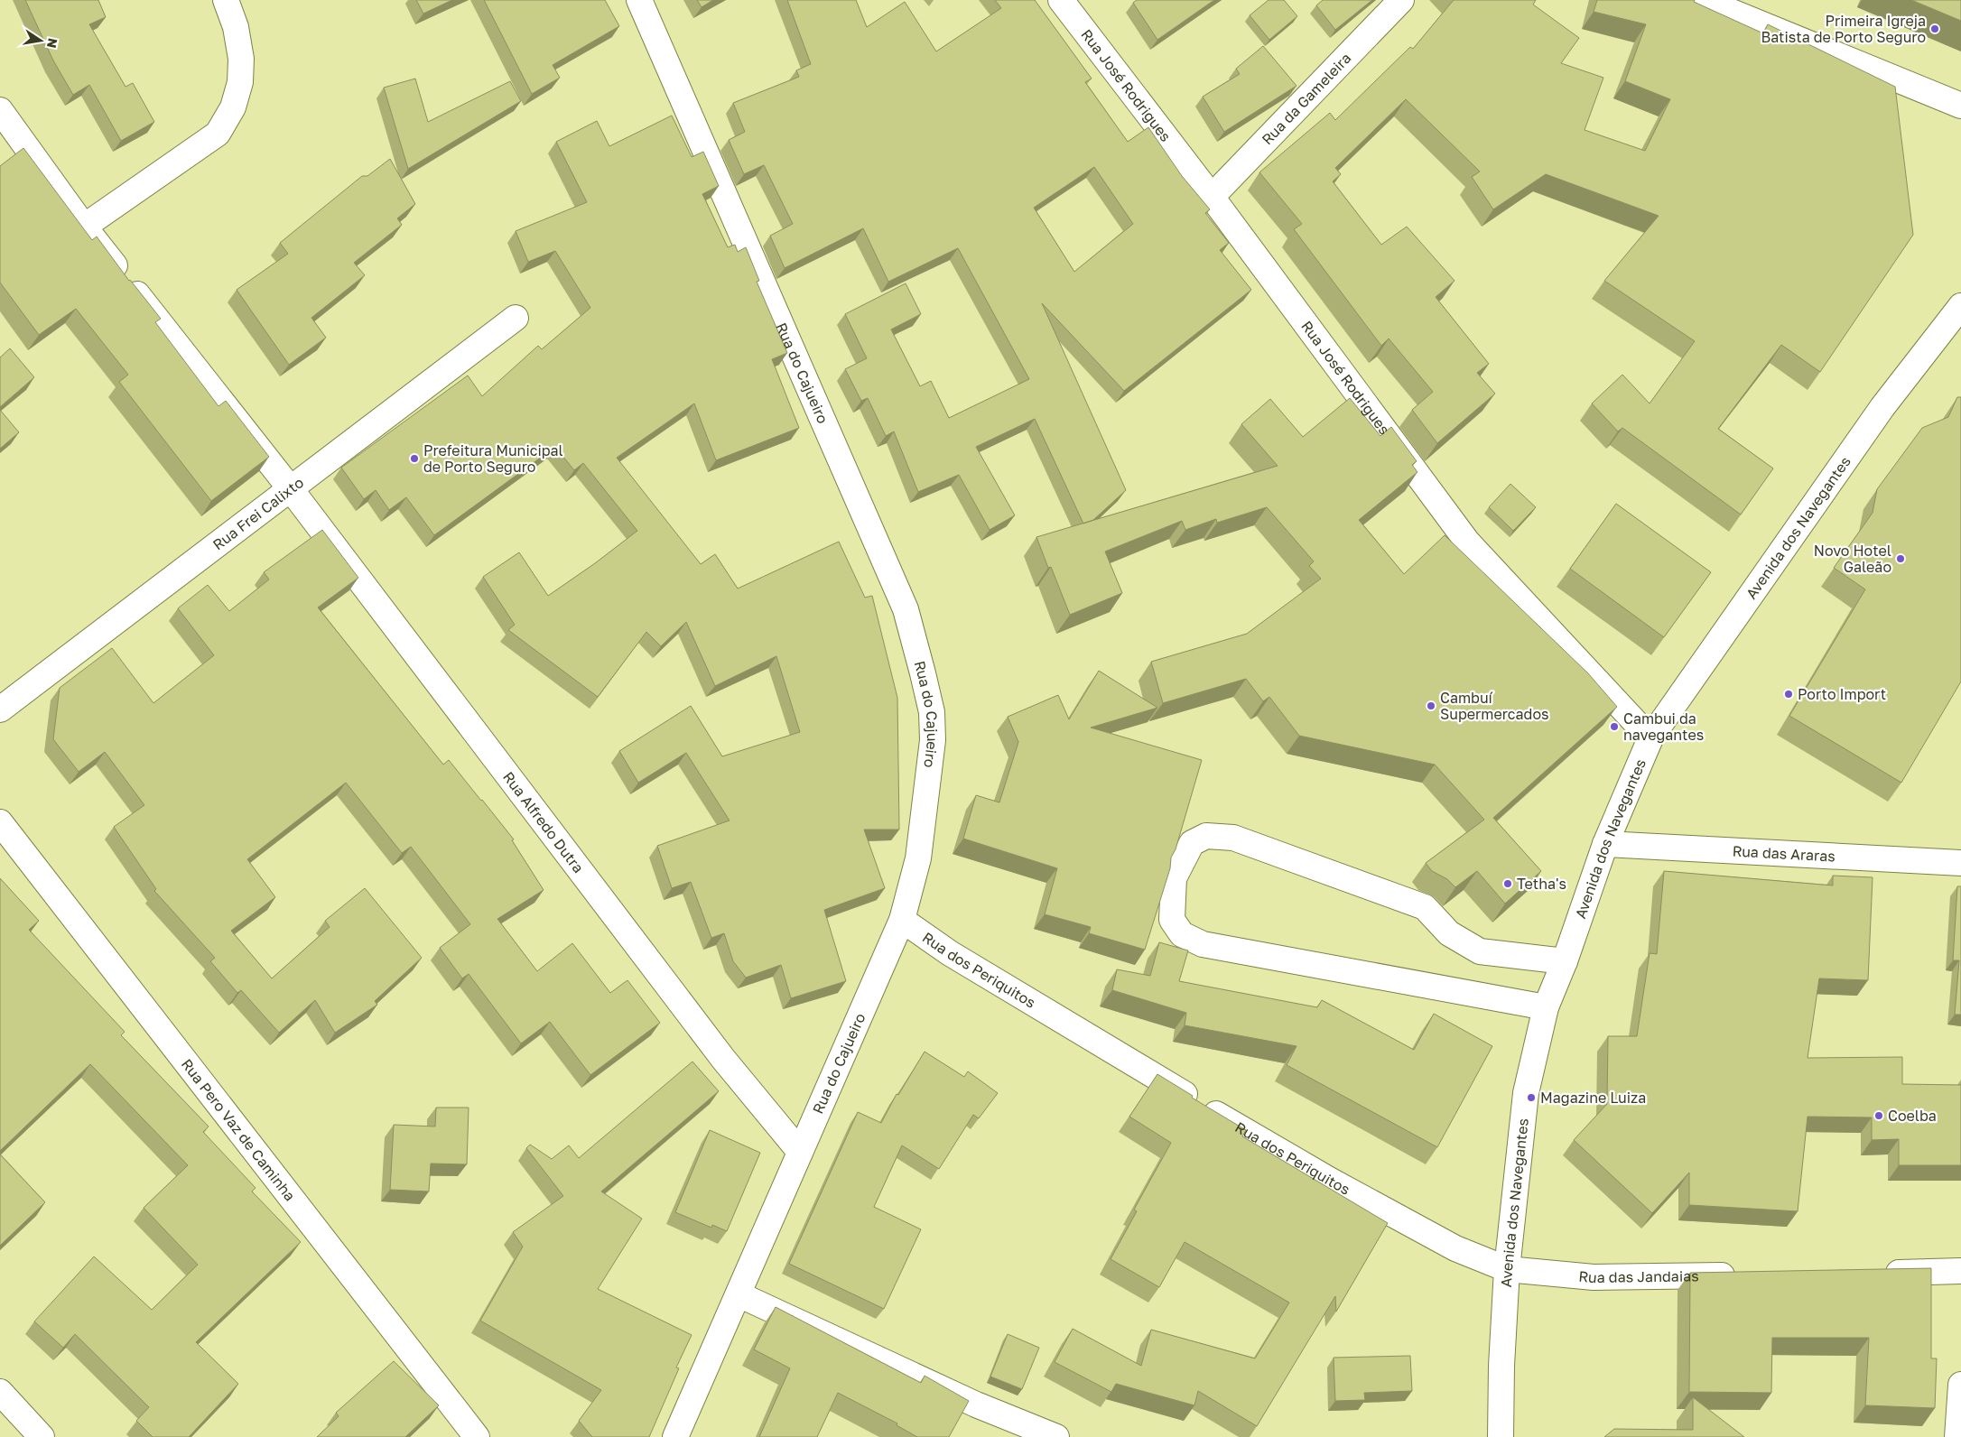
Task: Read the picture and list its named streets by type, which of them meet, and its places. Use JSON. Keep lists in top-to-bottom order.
{
  "streets": {
    "street": [
      "Rua José Rodrigues",
      "Rua da Gameleira",
      "Rua do Cajueiro",
      "Rua Frei Calixto",
      "Avenida dos Navegantes",
      "Rua Alfredo Dutra",
      "Rua das Araras",
      "Rua dos Periquitos",
      "Rua Pero Vaz de Caminha",
      "Rua das Jandaias"
    ]
  },
  "crossings": [
    ["Rua José Rodrigues", "Rua da Gameleira"],
    ["Rua José Rodrigues", "Avenida dos Navegantes"],
    ["Rua do Cajueiro", "Rua Alfredo Dutra"],
    ["Rua do Cajueiro", "Rua dos Periquitos"],
    ["Rua Frei Calixto", "Rua Alfredo Dutra"],
    ["Avenida dos Navegantes", "Rua das Araras"],
    ["Avenida dos Navegantes", "Rua dos Periquitos"],
    ["Avenida dos Navegantes", "Rua das Jandaias"],
    ["Rua dos Periquitos", "Rua das Jandaias"]
  ],
  "places": [
    "Primeira Igreja Batista de Porto Seguro",
    "Prefeitura Municipal de Porto Seguro",
    "Novo Hotel Galeão",
    "Porto Import",
    "Cambuí Supermercados",
    "Cambui da navegantes",
    "Tetha's",
    "Magazine Luiza",
    "Coelba"
  ],
  "north": "right"
}
